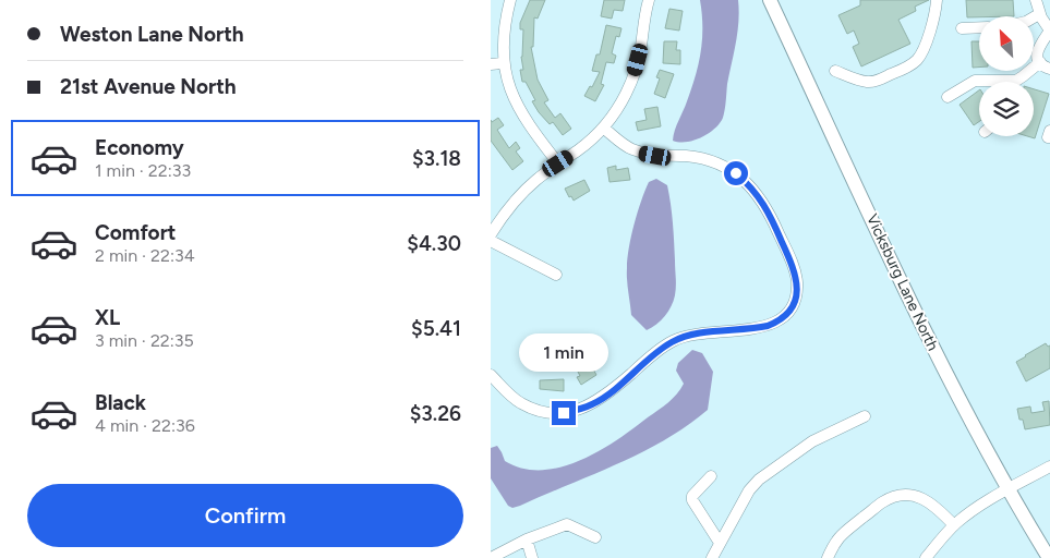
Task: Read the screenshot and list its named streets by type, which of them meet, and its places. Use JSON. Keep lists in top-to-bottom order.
{
  "streets": {
    "main road": ["Vicksburg Lane North"]
  },
  "north": "top left",
  "page": {
    "banner": ["Weston Lane North", "21st Avenue North"],
    "list": [
      {
        "name": "Economy",
        "note": "1 min · 22:33",
        "value": "$3.18"
      },
      {
        "name": "Comfort",
        "note": "2 min · 22:34",
        "value": "$4.30"
      },
      {
        "name": "XL",
        "note": "3 min · 22:35",
        "value": "$5.41"
      },
      {
        "name": "Black",
        "note": "4 min · 22:36",
        "value": "$3.26"
      }
    ],
    "bubble": "1 min",
    "buttons": "Confirm"
  }
}
